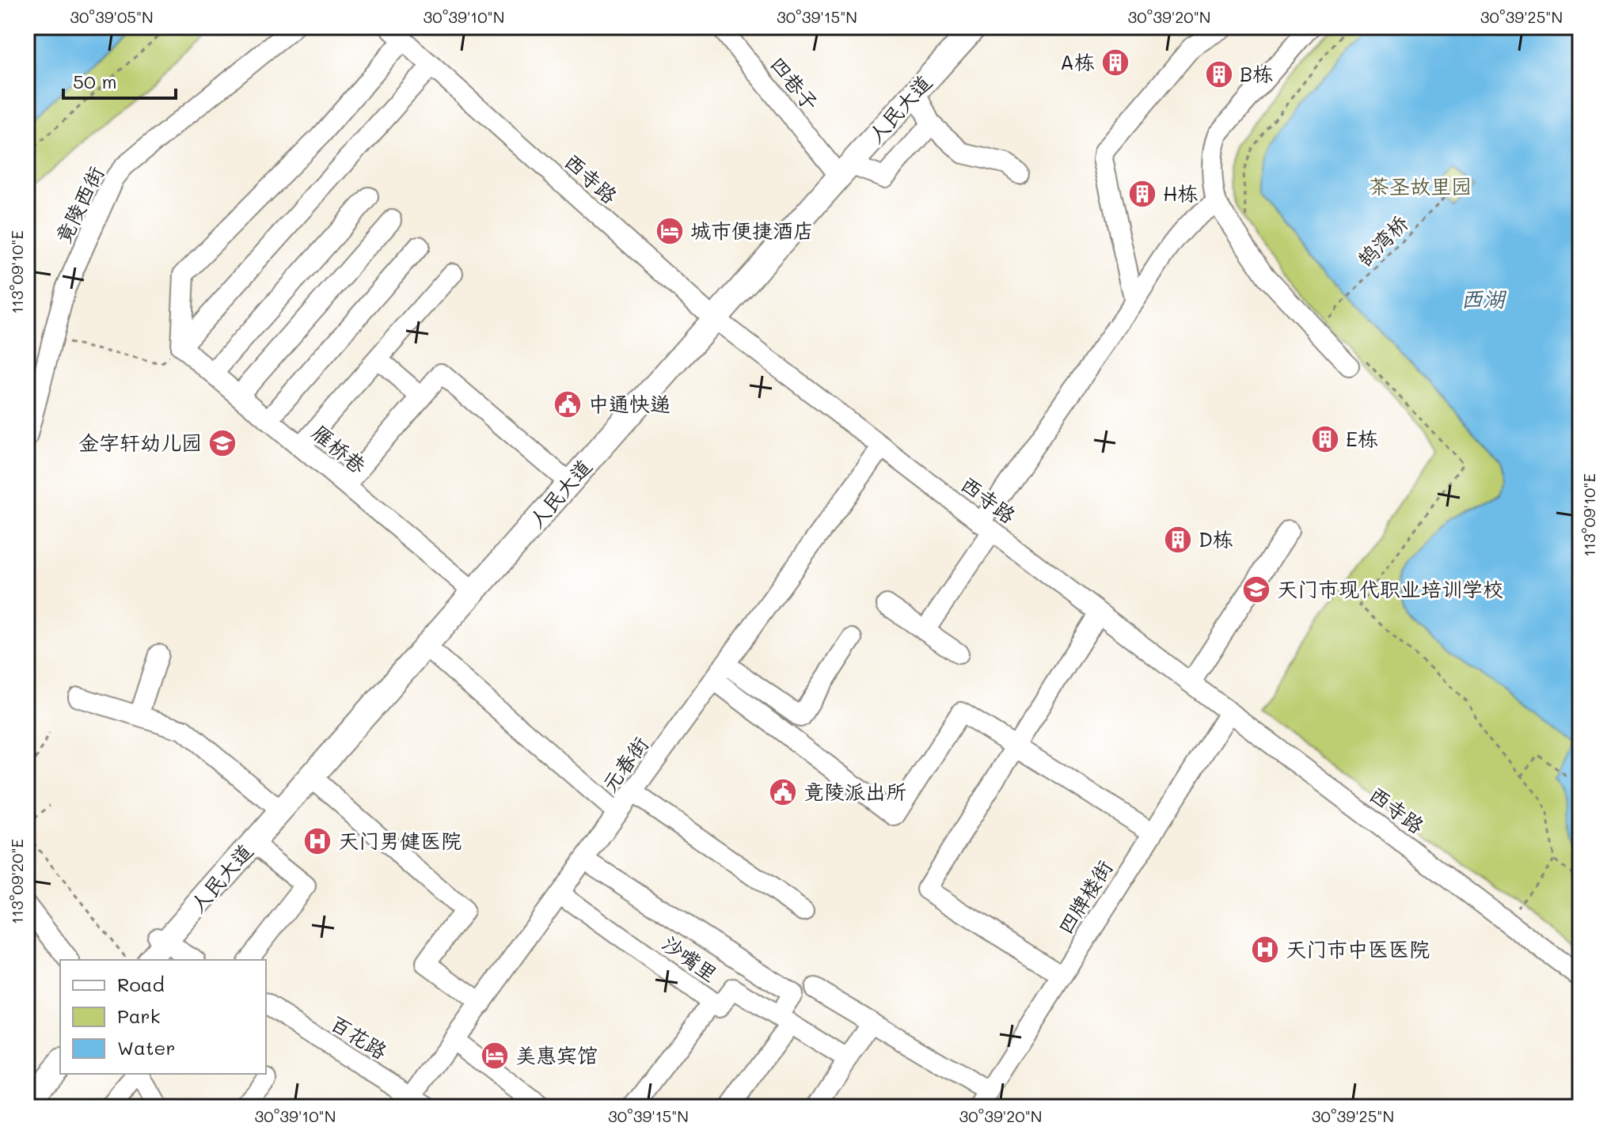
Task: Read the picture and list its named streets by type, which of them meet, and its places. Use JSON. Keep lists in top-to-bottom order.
{
  "streets": {
    "main road": ["人民大道"],
    "street": [
      "四巷子",
      "西寺路",
      "竟陵西街",
      "雁桥巷",
      "元春街",
      "四牌楼街",
      "沙嘴里",
      "百花路"
    ],
    "path": ["鹄湾桥"]
  },
  "crossings": [
    ["四巷子", "人民大道"],
    ["人民大道", "西寺路"],
    ["人民大道", "雁桥巷"],
    ["西寺路", "雁桥巷"],
    ["西寺路", "元春街"],
    ["西寺路", "四牌楼街"],
    ["元春街", "沙嘴里"],
    ["元春街", "百花路"]
  ],
  "water": ["西湖"],
  "parks": ["茶圣故里园"],
  "places": {
    "building": [
      "A栋",
      "B栋",
      "H栋",
      "E栋",
      "D栋"
    ],
    "hotel": ["城市便捷酒店", "美惠宾馆"],
    "public building": ["中通快递", "竟陵派出所"],
    "school or university": ["金字轩幼儿园", "天门市现代职业培训学校"],
    "hospital": ["天门男健医院", "天门市中医医院"]
  },
  "legend": ["Road", "Park", "Water"],
  "scale_bar": "50 m",
  "coordinates": [
    "30°39'05\"N",
    "30°39'10\"N",
    "30°39'15\"N",
    "30°39'20\"N",
    "30°39'25\"N",
    "113°09'10\"E",
    "113°09'20\"E"
  ]
}
